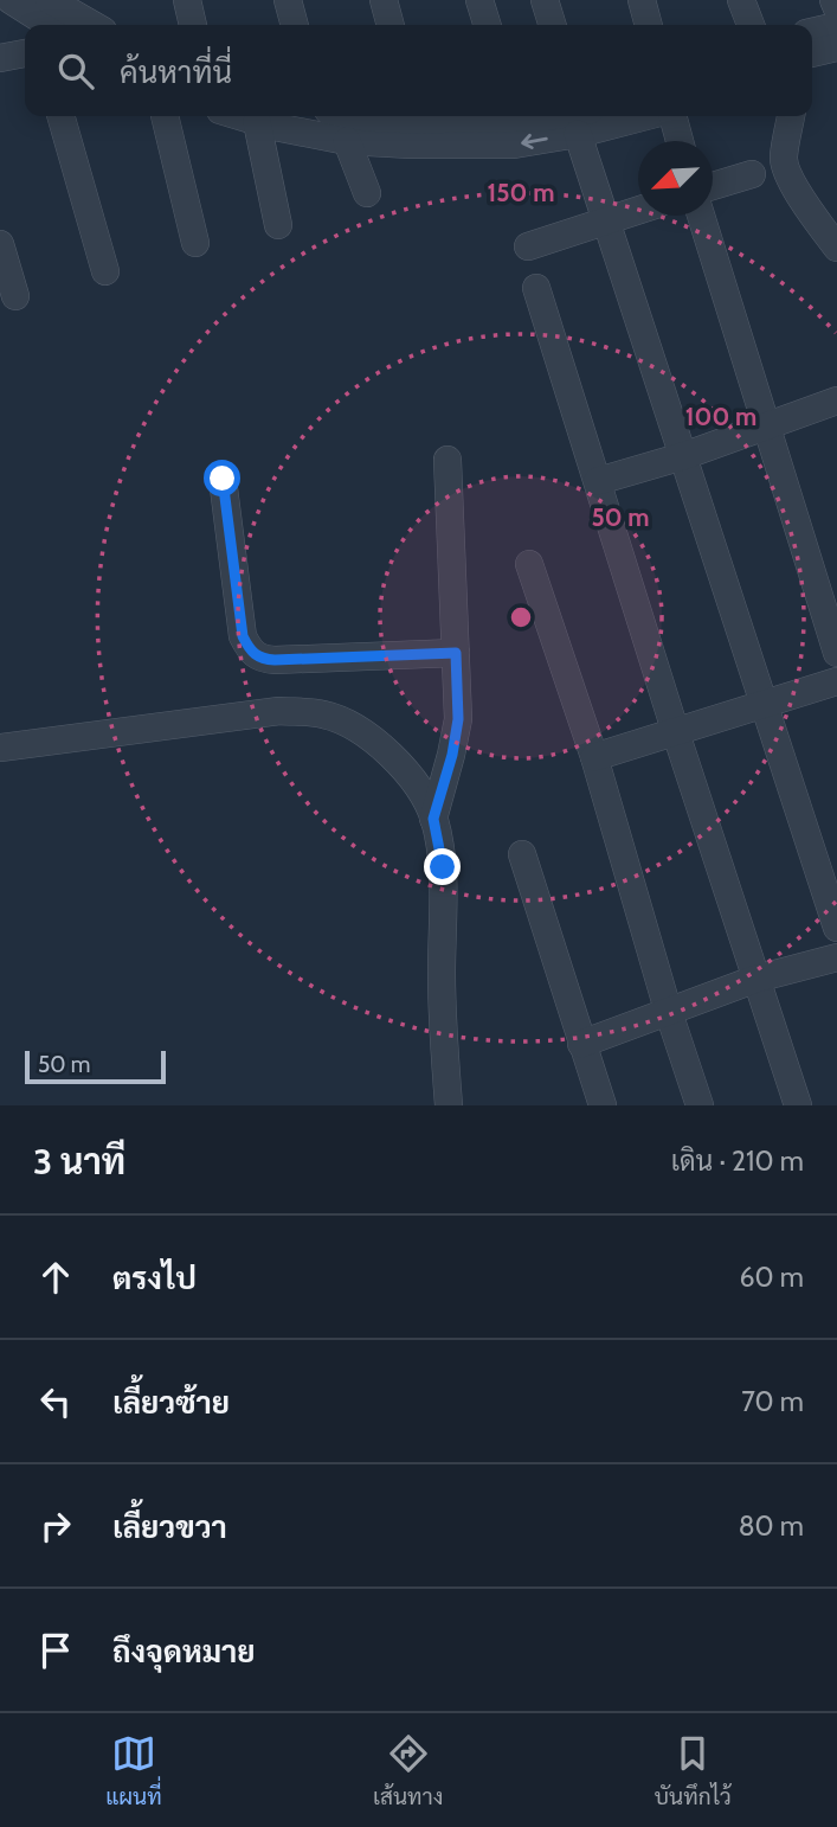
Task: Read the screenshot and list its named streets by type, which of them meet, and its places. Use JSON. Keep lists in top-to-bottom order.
{
  "scale_bar": "50 m",
  "north": "bottom left",
  "page": {
    "search": "ค้นหาที่นี่",
    "scale": "50 m",
    "heading": ["3 นาที", "เดิน · 210 m"],
    "list": [
      ["ตรงไป", "60 m"],
      ["เลี้ยวซ้าย", "70 m"],
      ["เลี้ยวขวา", "80 m"],
      "ถึงจุดหมาย"
    ],
    "nav": ["แผนที่", "เส้นทาง", "บันทึกไว้"]
  },
  "rings": ["150 m", "100 m", "50 m"]
}
